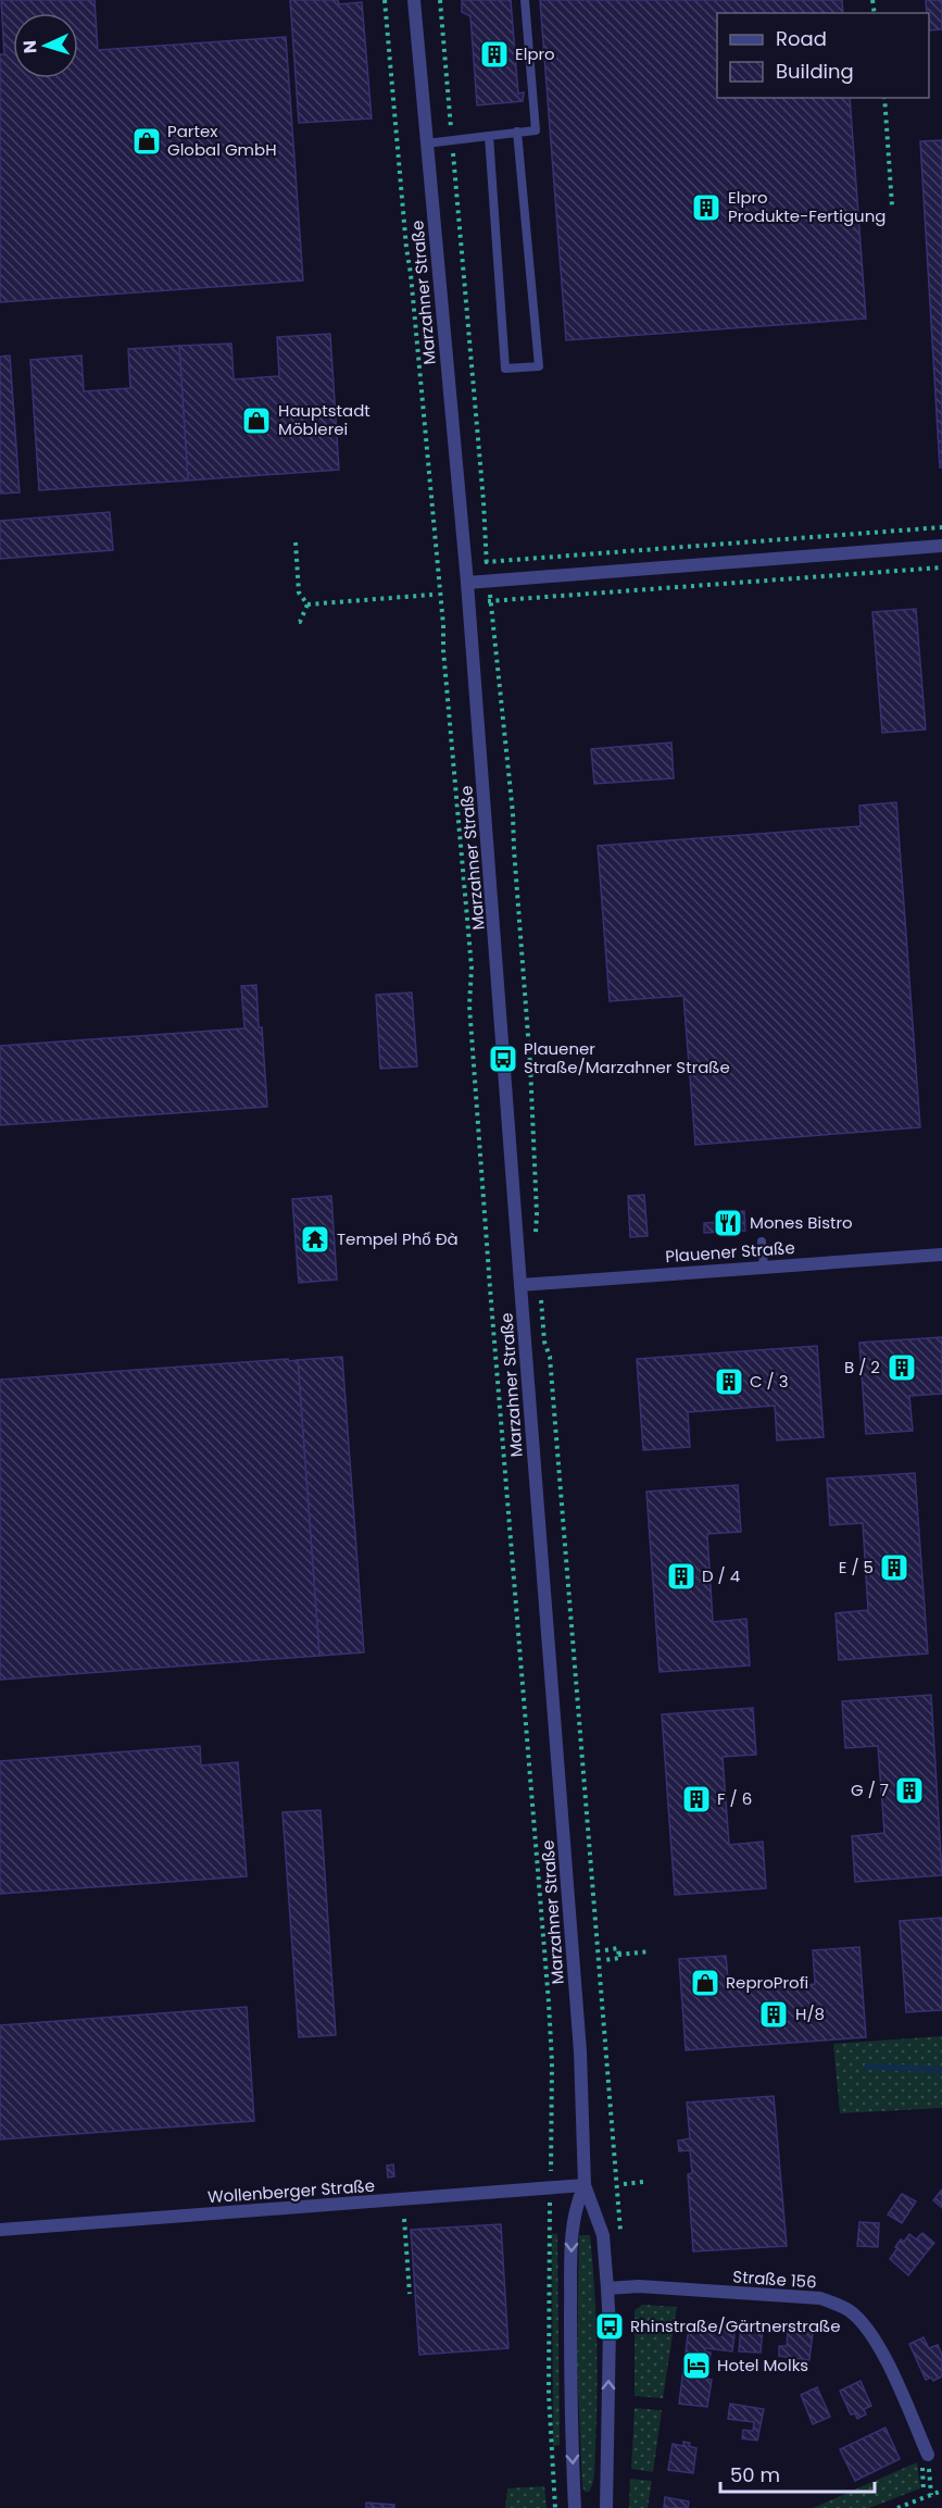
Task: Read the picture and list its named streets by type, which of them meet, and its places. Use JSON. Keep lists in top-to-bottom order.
{
  "streets": {
    "street": [
      "Marzahner Straße",
      "Plauener Straße",
      "Wollenberger Straße",
      "Straße 156"
    ]
  },
  "crossings": [
    ["Marzahner Straße", "Plauener Straße"],
    ["Marzahner Straße", "Wollenberger Straße"],
    ["Marzahner Straße", "Straße 156"]
  ],
  "places": {
    "building": [
      "Elpro",
      "Elpro Produkte-Fertigung",
      "B / 2",
      "C / 3",
      "E / 5",
      "D / 4",
      "G / 7",
      "F / 6",
      "H/8"
    ],
    "shop": ["Partex Global GmbH", "Hauptstadt Möblerei", "ReproProfi"],
    "bus stop": ["Plauener Straße/Marzahner Straße", "Rhinstraße/Gärtnerstraße"],
    "restaurant": ["Mones Bistro"],
    "temple": ["Tempel Phổ Đà"],
    "hotel": ["Hotel Molks"]
  },
  "legend": ["Road", "Building"],
  "scale_bar": "50 m",
  "north": "left"
}
